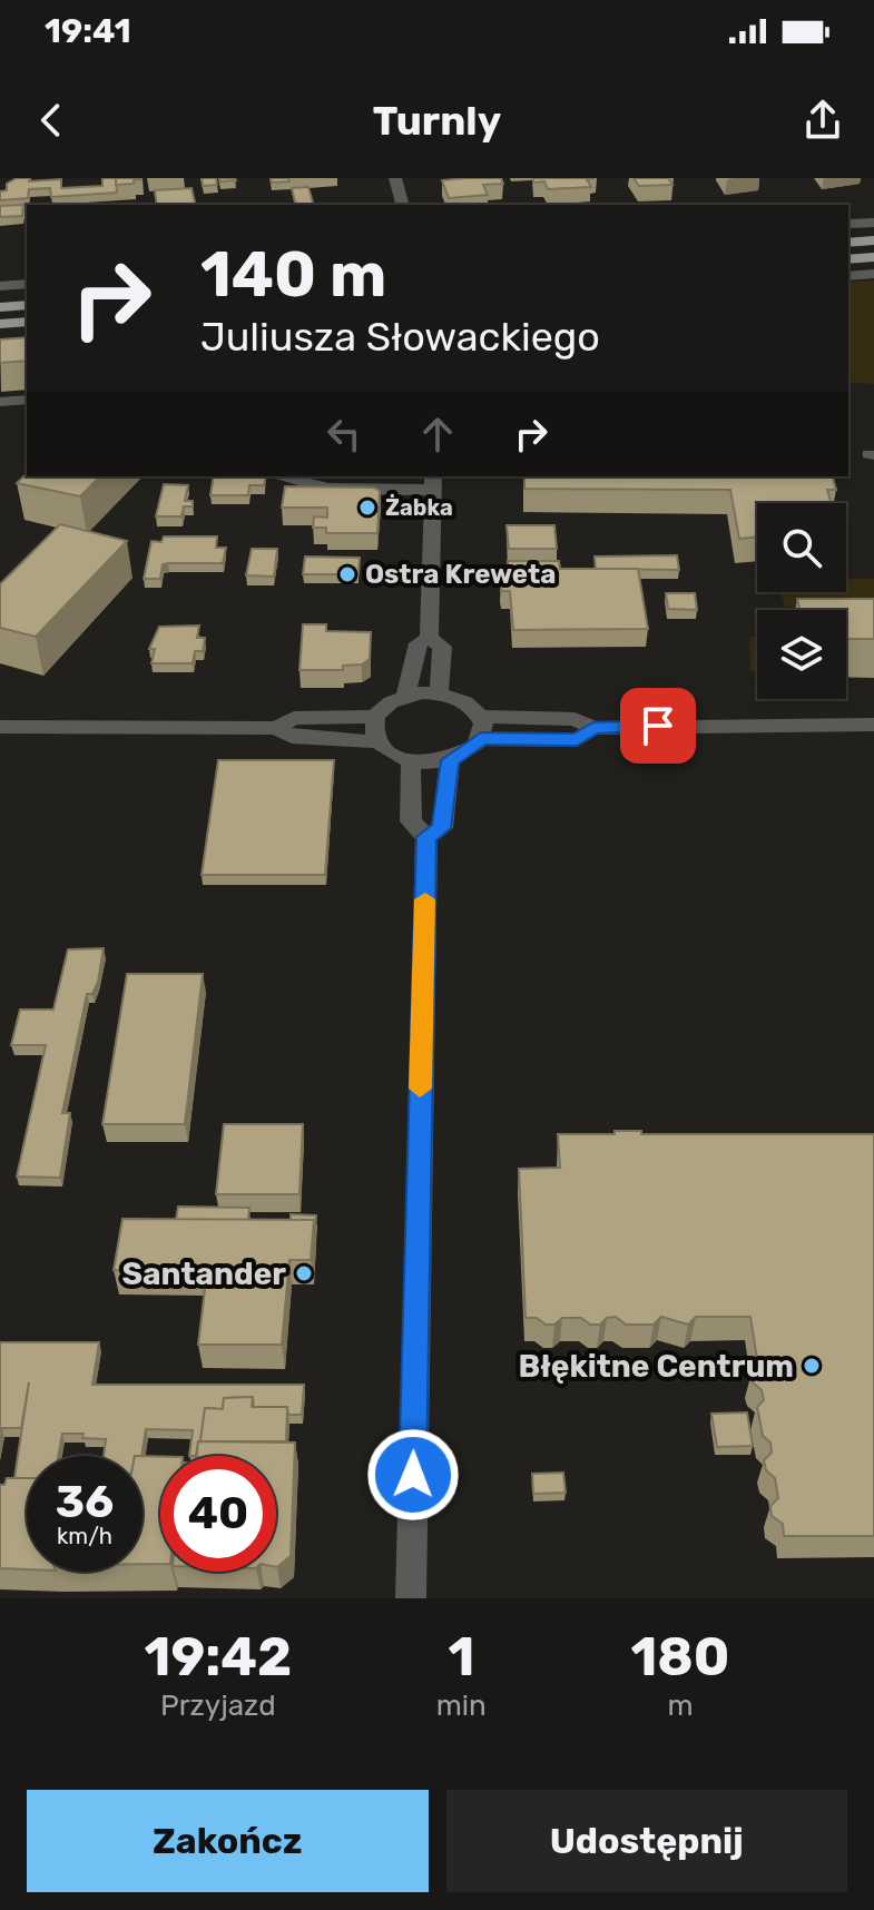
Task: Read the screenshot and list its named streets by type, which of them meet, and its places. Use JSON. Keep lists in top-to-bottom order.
{
  "places": [
    "Żabka",
    "Ostra Kreweta",
    "Santander",
    "Błękitne Centrum"
  ],
  "page": {
    "status": "19:41",
    "header": "Turnly",
    "turn": ["140 m", "Juliusza Słowackiego"],
    "speed": "36 km/h",
    "limit": "40",
    "eta": [
      "19:42",
      "Przyjazd",
      "1",
      "min",
      "180",
      "m"
    ],
    "buttons": ["Zakończ", "Udostępnij"]
  }
}
